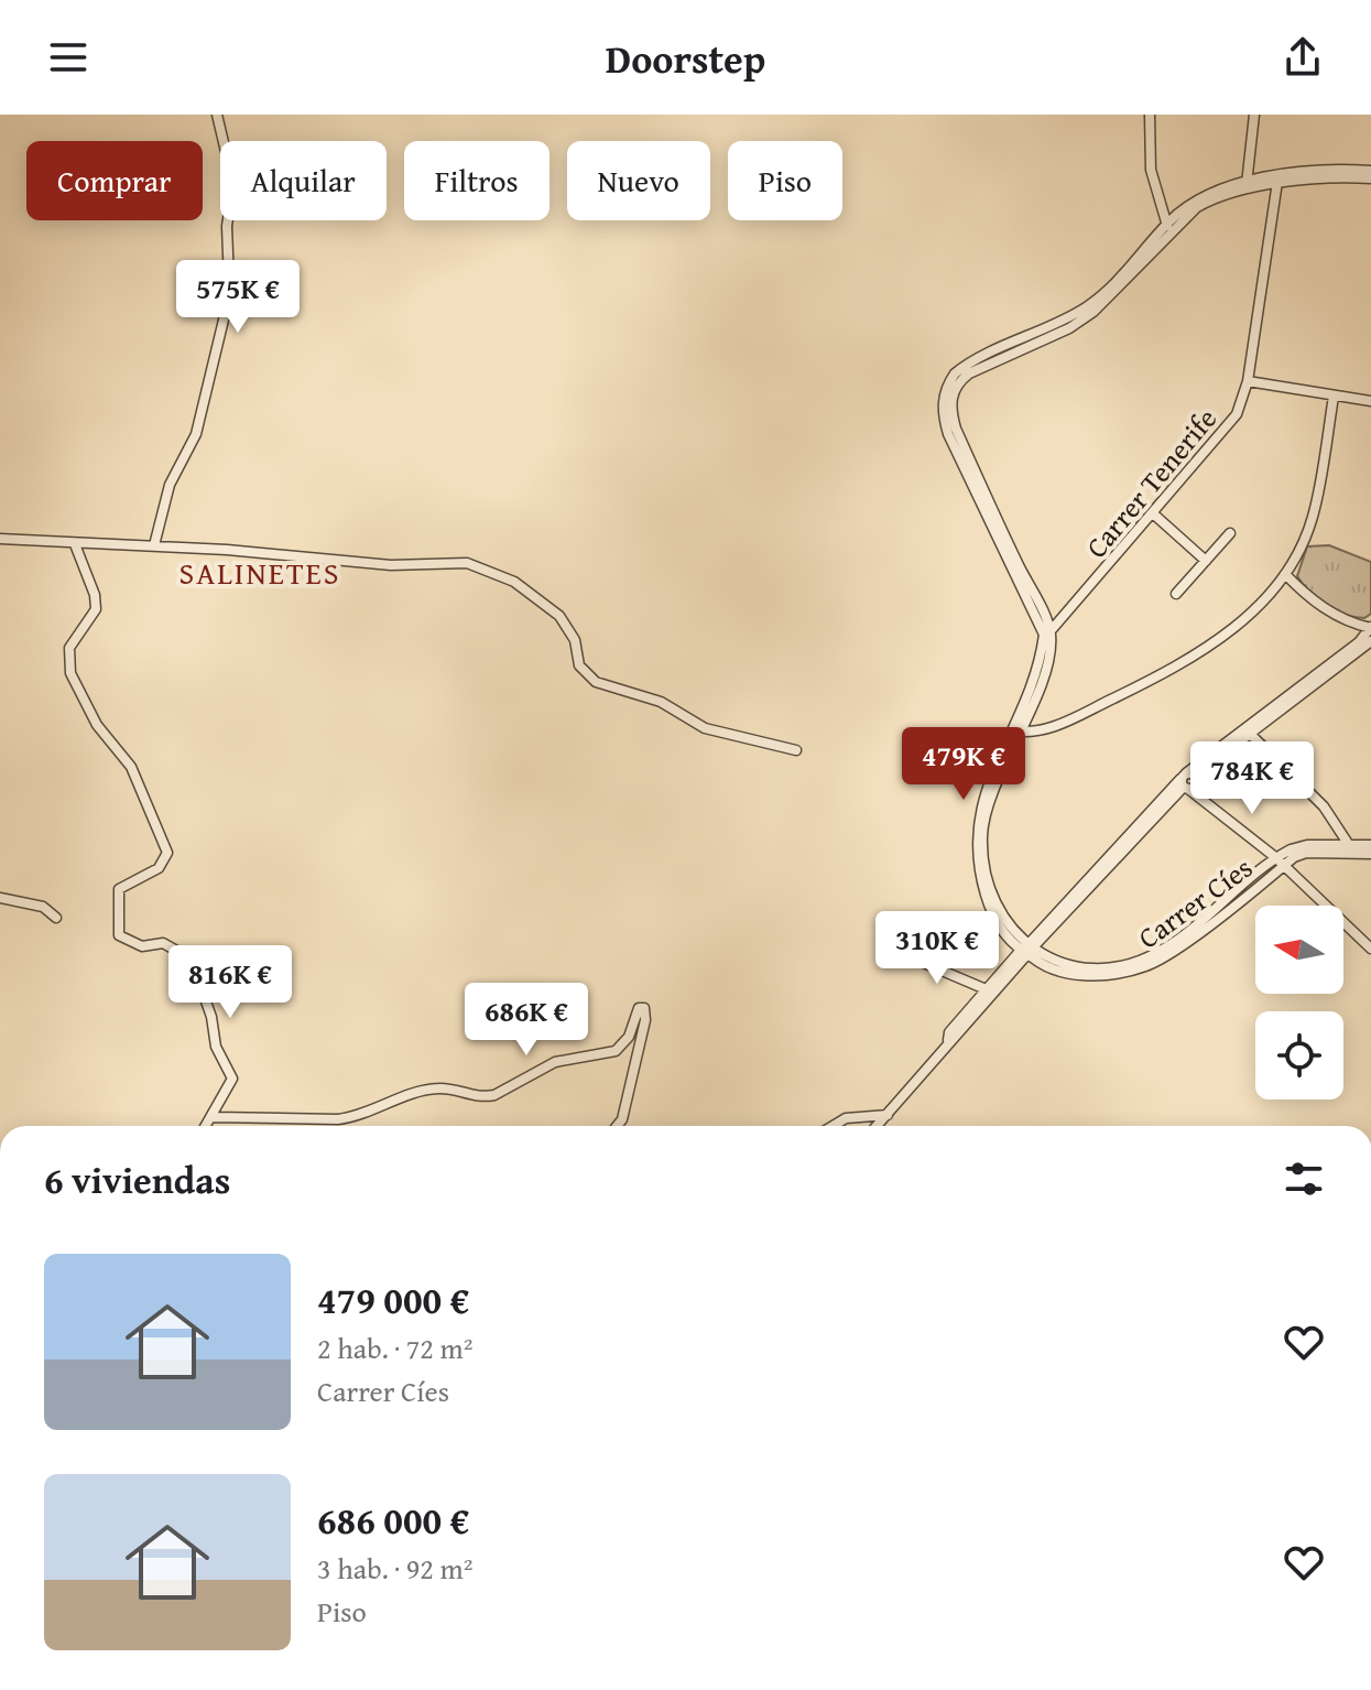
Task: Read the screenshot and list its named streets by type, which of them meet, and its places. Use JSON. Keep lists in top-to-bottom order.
{
  "streets": {
    "street": ["Carrer Tenerife", "Carrer Cíes"]
  },
  "crossings": [
    ["Carrer Tenerife", "Carrer Cíes"]
  ],
  "districts": ["SALINETES"],
  "north": "left",
  "page": {
    "header": "Doorstep",
    "chip": [
      "Comprar",
      "Alquilar",
      "Filtros",
      "Nuevo",
      "Piso"
    ],
    "price": [
      "575K €",
      "479K €",
      "784K €",
      "310K €",
      "816K €",
      "686K €"
    ],
    "heading": "6 viviendas",
    "list": [
      {
        "name": "479 000 €",
        "note": "2 hab. · 72 m² · Carrer Cíes"
      },
      {
        "name": "686 000 €",
        "note": "3 hab. · 92 m² · Piso"
      }
    ]
  }
}
